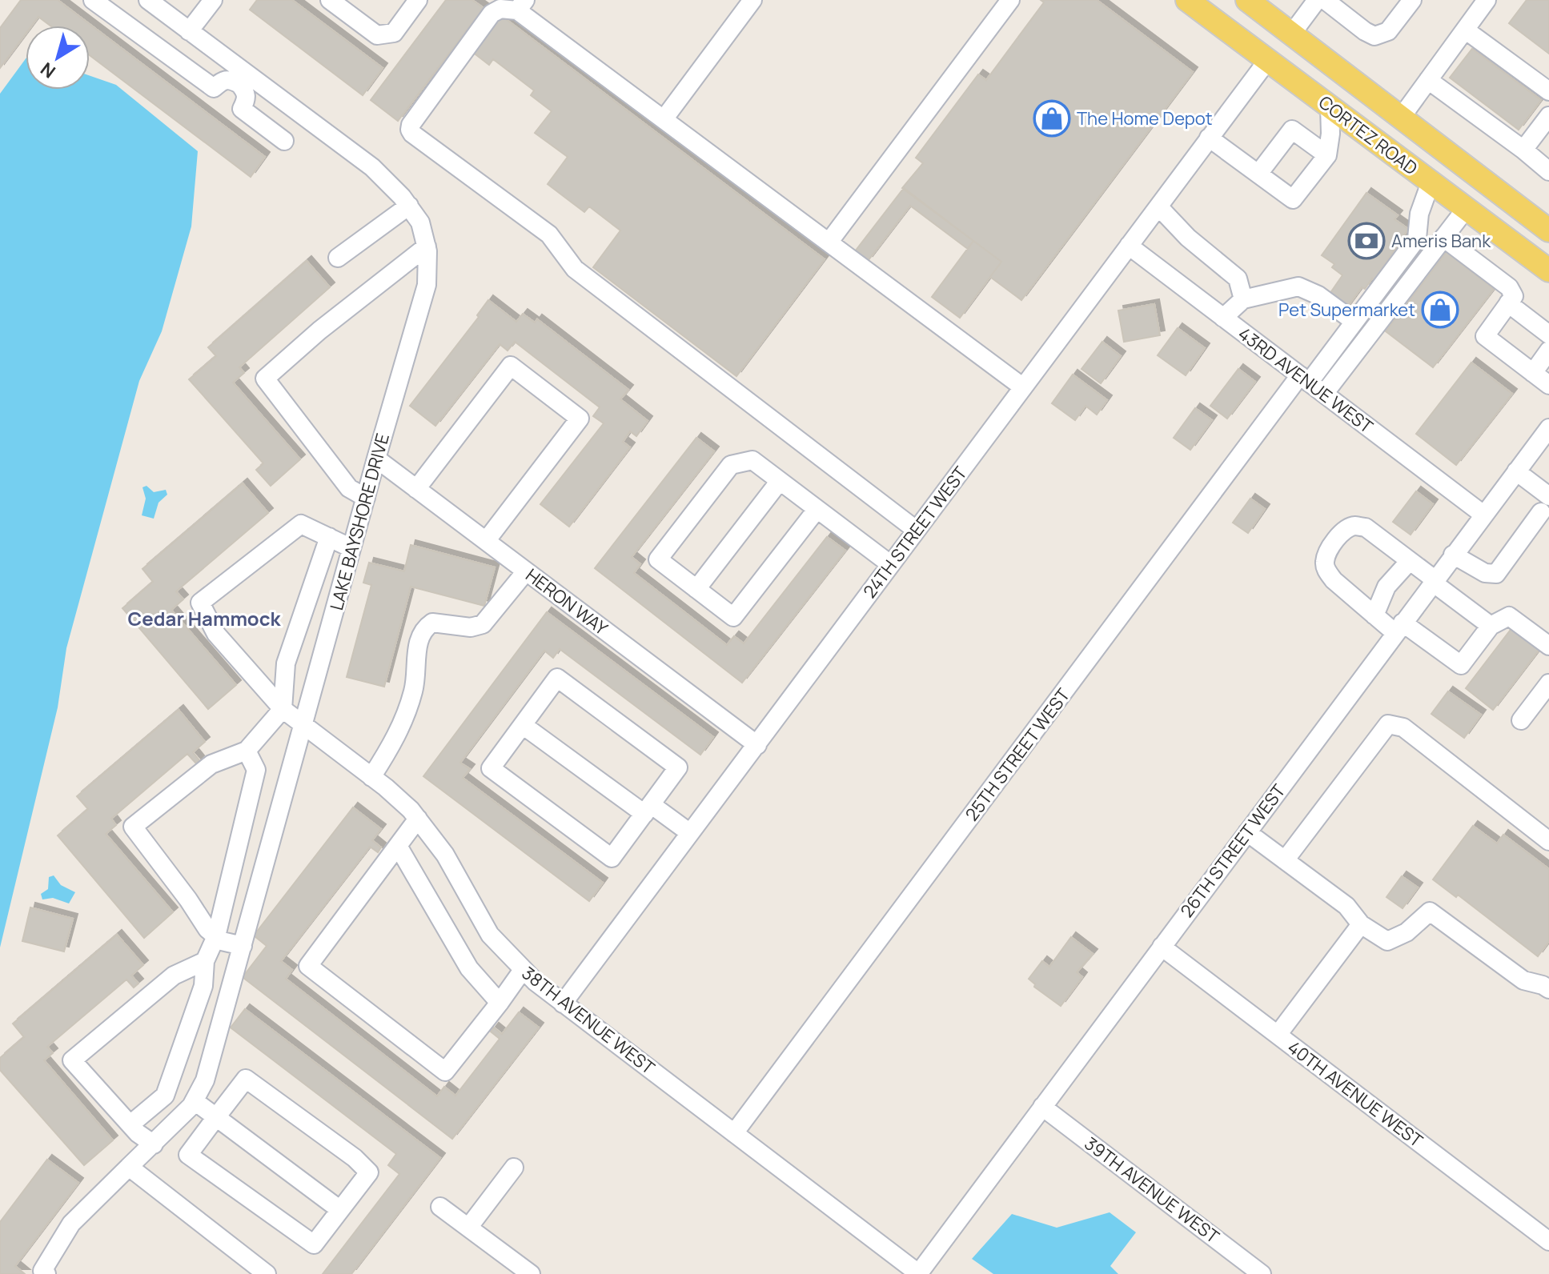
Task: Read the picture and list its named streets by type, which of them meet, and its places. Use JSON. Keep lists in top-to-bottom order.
{
  "streets": {
    "main road": ["CORTEZ ROAD"],
    "street": [
      "43RD AVENUE WEST",
      "LAKE BAYSHORE DRIVE",
      "24TH STREET WEST",
      "HERON WAY",
      "25TH STREET WEST",
      "26TH STREET WEST",
      "38TH AVENUE WEST",
      "40TH AVENUE WEST",
      "39TH AVENUE WEST"
    ]
  },
  "crossings": [
    ["CORTEZ ROAD", "24TH STREET WEST"],
    ["CORTEZ ROAD", "25TH STREET WEST"],
    ["43RD AVENUE WEST", "24TH STREET WEST"],
    ["43RD AVENUE WEST", "25TH STREET WEST"],
    ["43RD AVENUE WEST", "26TH STREET WEST"],
    ["LAKE BAYSHORE DRIVE", "HERON WAY"],
    ["LAKE BAYSHORE DRIVE", "38TH AVENUE WEST"],
    ["24TH STREET WEST", "HERON WAY"],
    ["24TH STREET WEST", "38TH AVENUE WEST"],
    ["25TH STREET WEST", "38TH AVENUE WEST"],
    ["26TH STREET WEST", "38TH AVENUE WEST"],
    ["26TH STREET WEST", "40TH AVENUE WEST"],
    ["26TH STREET WEST", "39TH AVENUE WEST"]
  ],
  "districts": ["Cedar Hammock"],
  "places": {
    "shop": ["The Home Depot", "Pet Supermarket"],
    "bank": ["Ameris Bank"]
  },
  "north": "bottom left"
}
